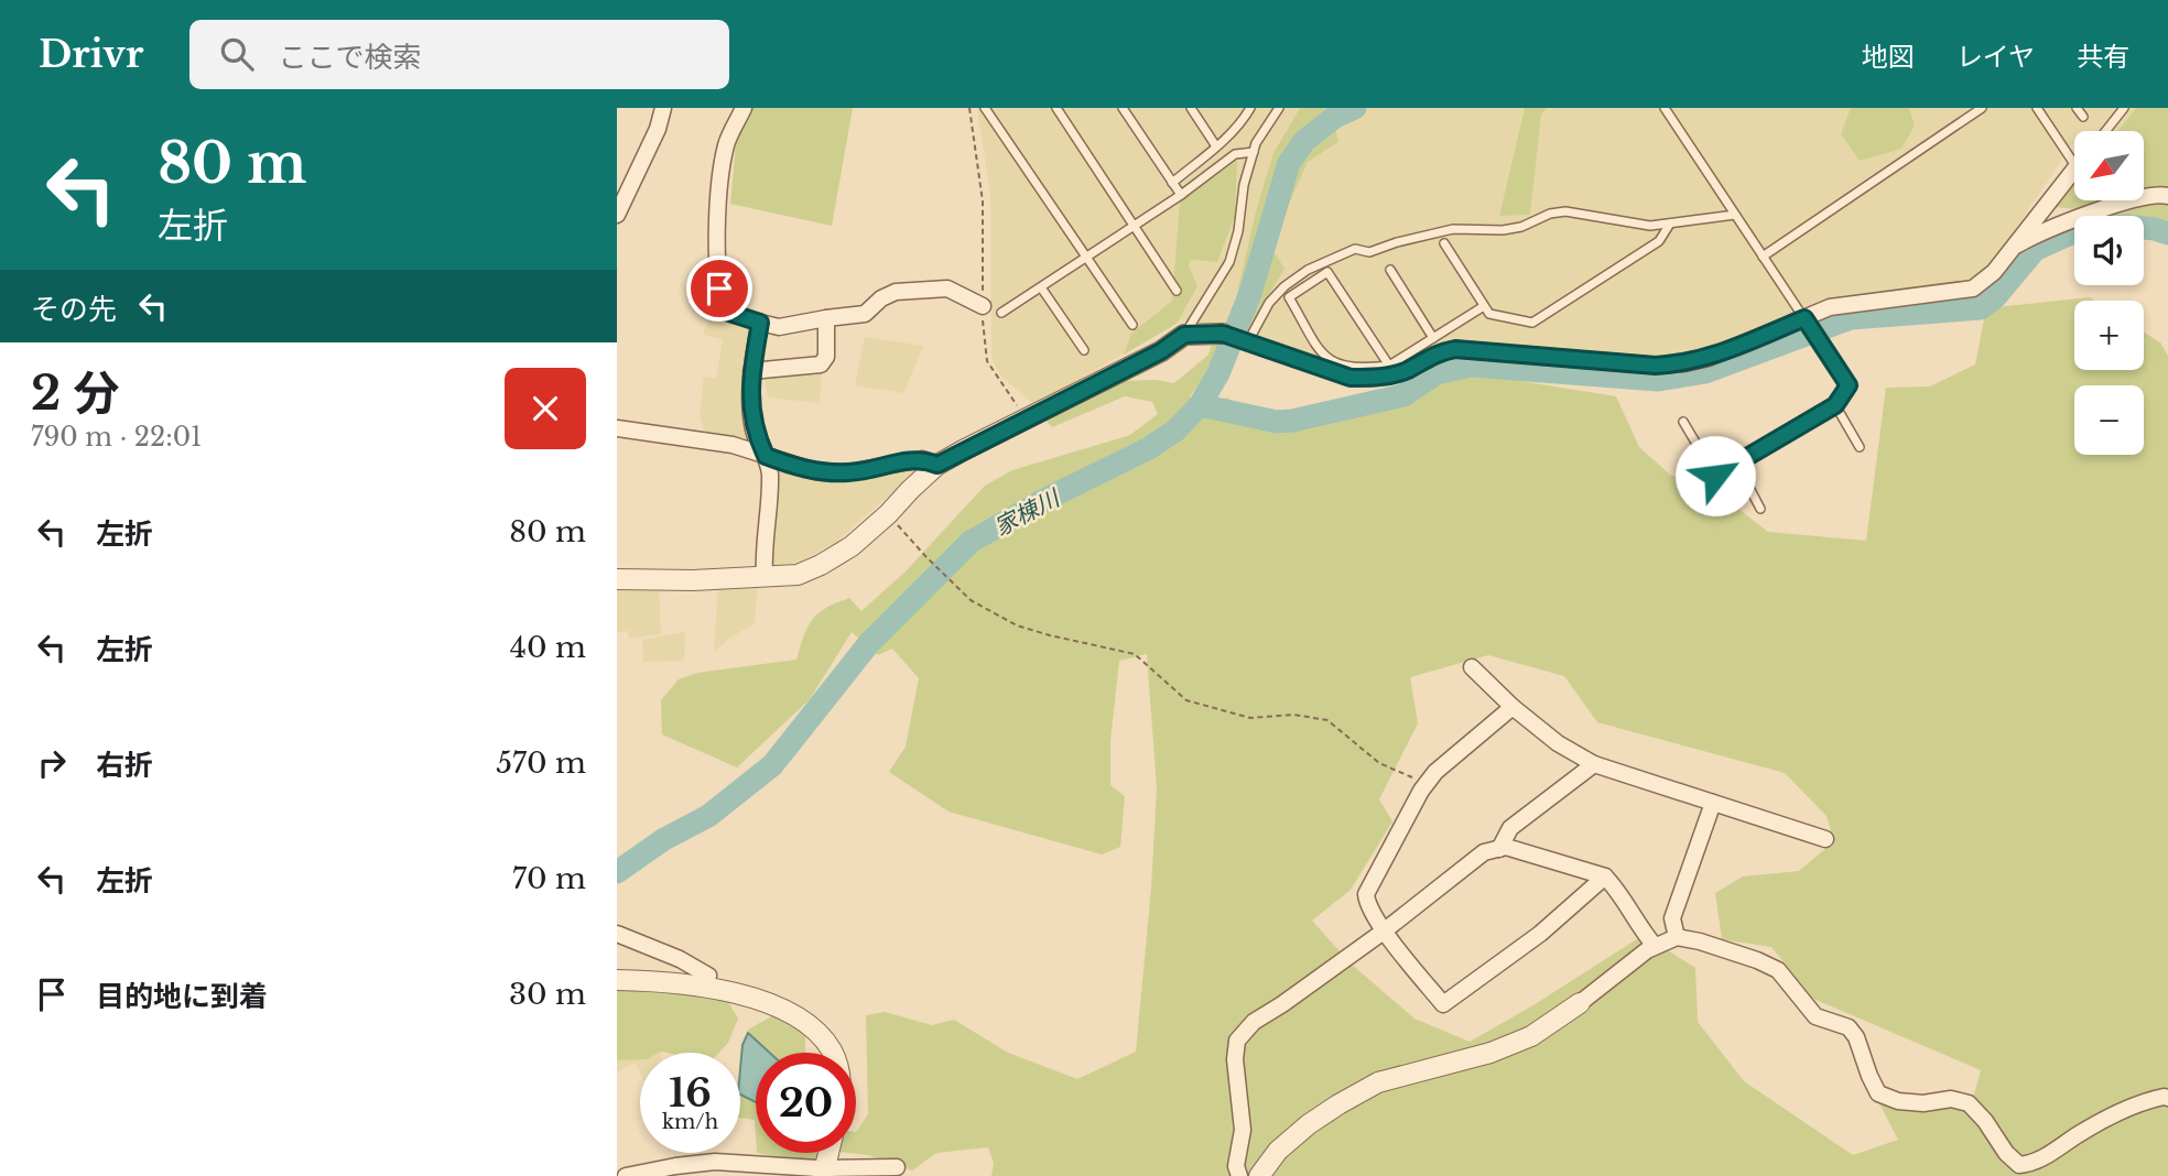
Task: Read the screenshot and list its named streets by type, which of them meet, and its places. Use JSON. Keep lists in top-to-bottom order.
{
  "water": ["家棟川"],
  "north": "bottom left",
  "page": {
    "header": "Drivr",
    "search": "ここで検索",
    "nav": ["地図", "レイヤ", "共有"],
    "turn": ["80 m", "左折"],
    "map_buttons": ["+", "−"],
    "then": "その先",
    "heading": ["2 分", "790 m · 22:01"],
    "list": [
      {
        "name": "左折",
        "value": "80 m"
      },
      {
        "name": "左折",
        "value": "40 m"
      },
      {
        "name": "右折",
        "value": "570 m"
      },
      {
        "name": "左折",
        "value": "70 m"
      },
      {
        "name": "目的地に到着",
        "value": "30 m"
      }
    ],
    "speed": "16 km/h",
    "limit": "20"
  }
}
